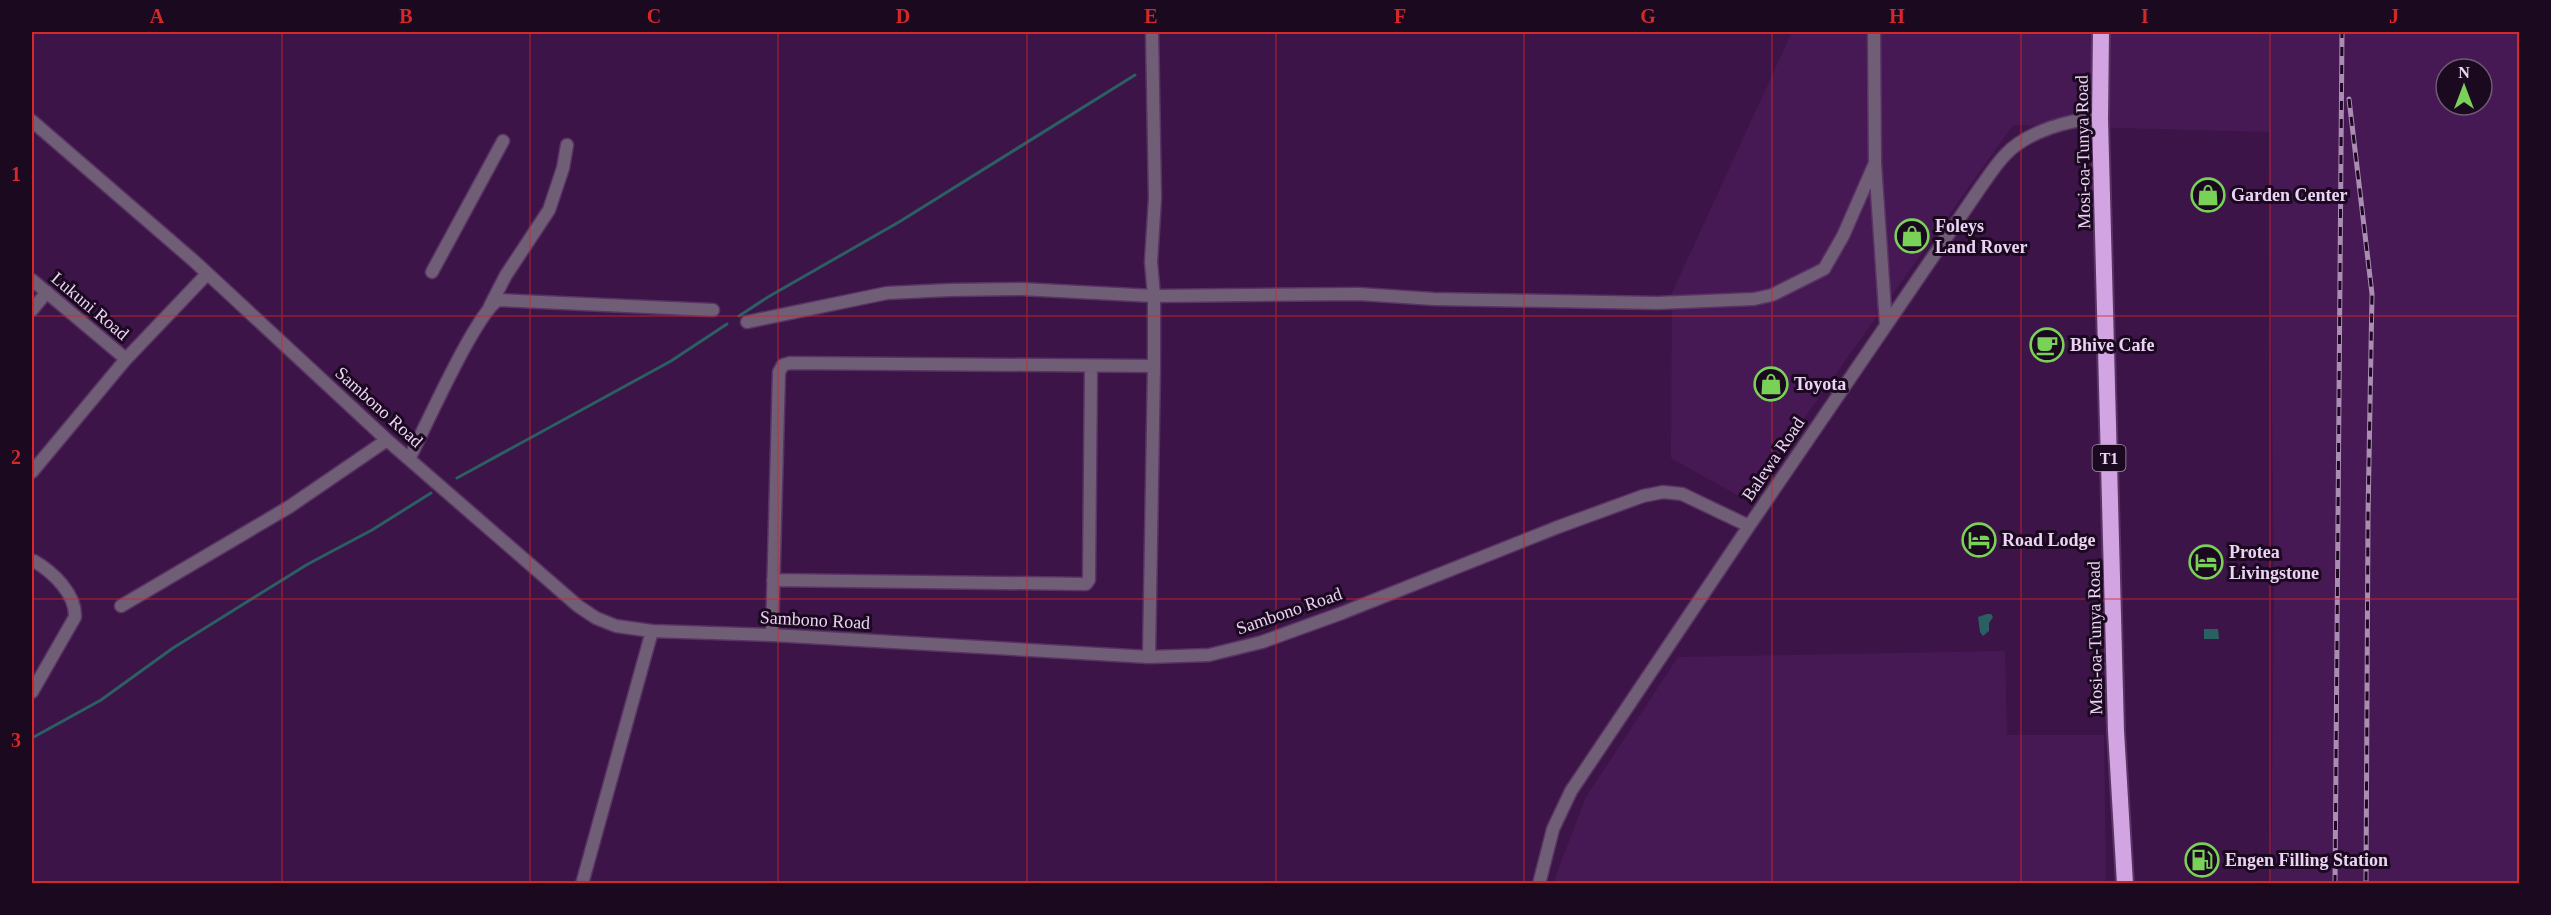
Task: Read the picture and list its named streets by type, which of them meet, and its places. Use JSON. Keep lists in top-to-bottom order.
{
  "streets": {
    "highway": ["Mosi-oa-Tunya Road", "T1"],
    "street": ["Lukuni Road", "Sambono Road", "Balewa Road"]
  },
  "crossings": [
    ["Mosi-oa-Tunya Road", "Balewa Road"],
    ["Sambono Road", "Balewa Road"]
  ],
  "places": {
    "shop": ["Garden Center", "Foleys Land Rover", "Toyota"],
    "cafe": ["Bhive Cafe"],
    "hotel": ["Road Lodge", "Protea Livingstone"],
    "fuel station": ["Engen Filling Station"]
  },
  "north": "top",
  "grid": {
    "columns": [
      "A",
      "B",
      "C",
      "D",
      "E",
      "F",
      "G",
      "H",
      "I",
      "J"
    ],
    "rows": ["1", "2", "3"]
  }
}
